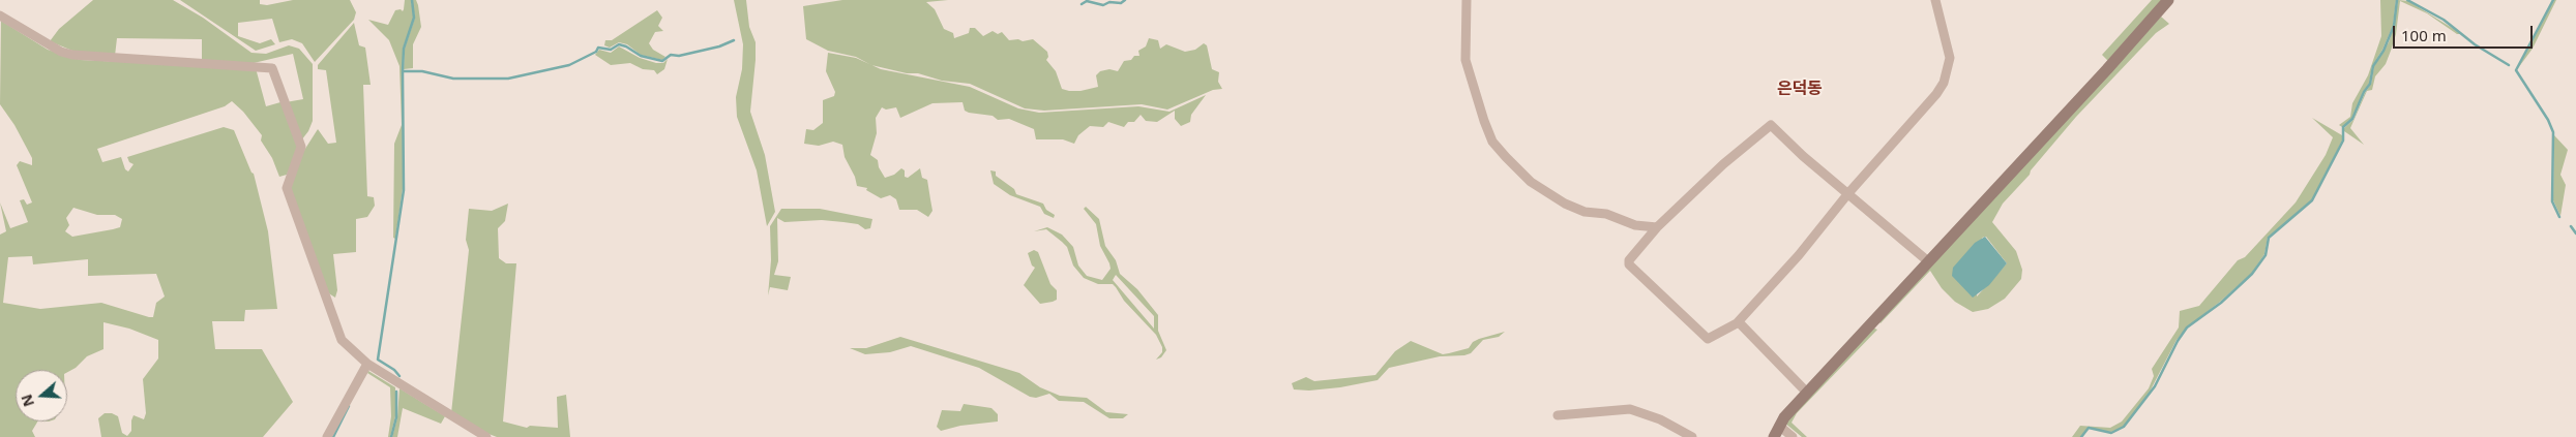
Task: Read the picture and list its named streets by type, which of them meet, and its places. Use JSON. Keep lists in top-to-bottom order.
{
  "districts": ["은덕동"],
  "scale_bar": "100 m",
  "north": "left"
}
